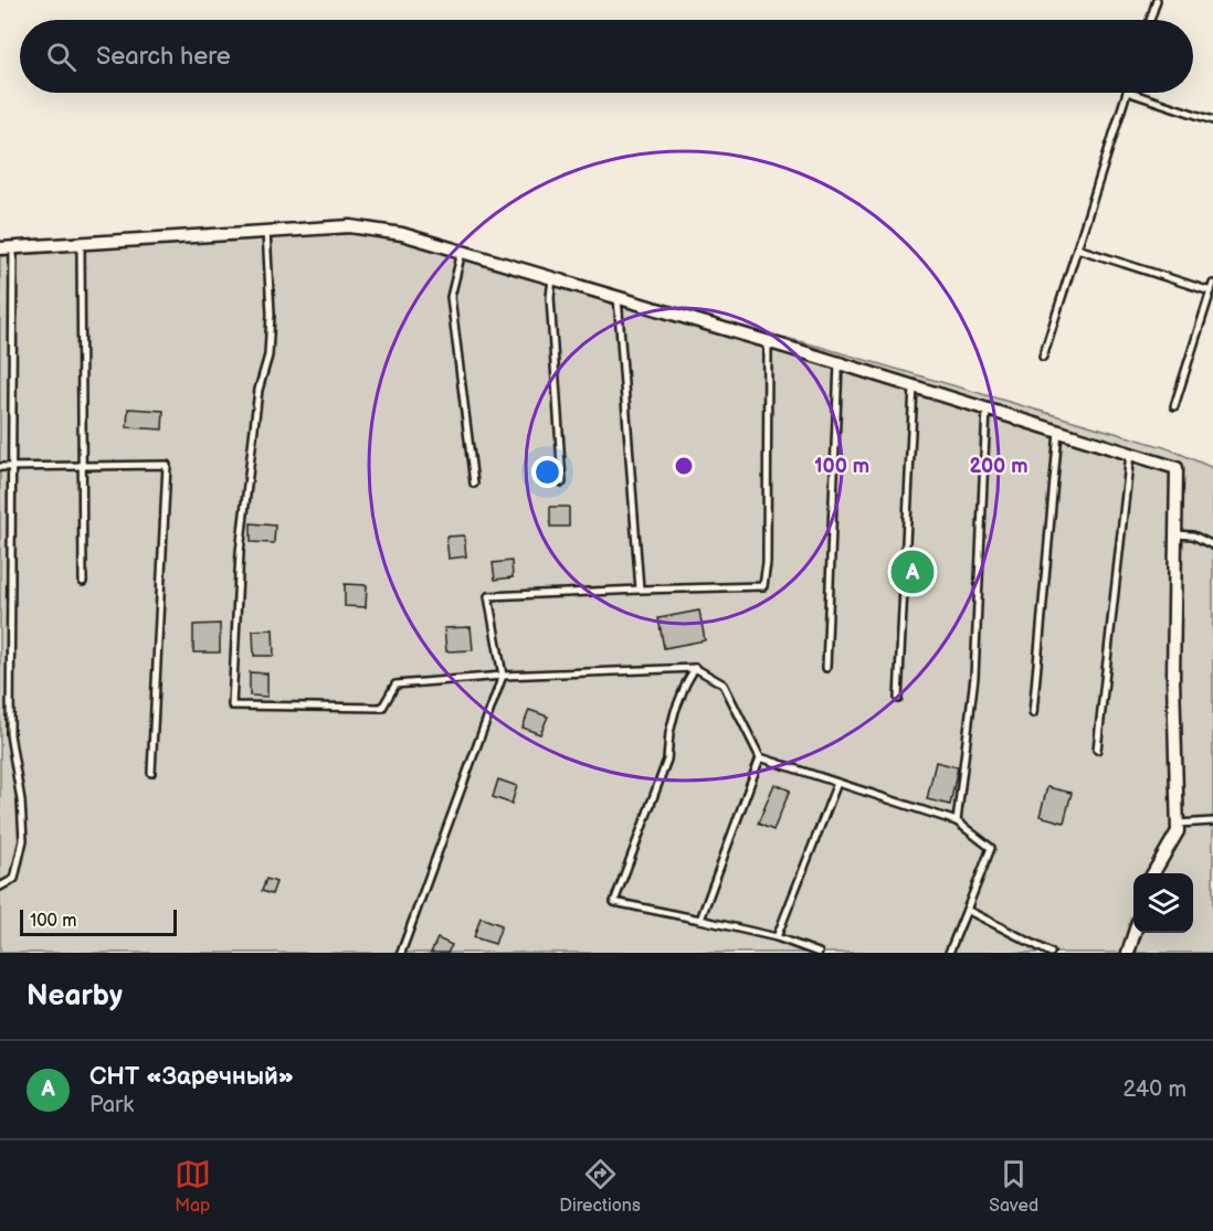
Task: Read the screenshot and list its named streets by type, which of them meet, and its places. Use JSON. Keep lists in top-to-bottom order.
{
  "scale_bar": "100 m",
  "page": {
    "search": "Search here",
    "pins": "A",
    "scale": "100 m",
    "heading": "Nearby",
    "list": [
      {
        "mark": "A",
        "name": "СНТ «Заречный»",
        "note": "Park",
        "value": "240 m"
      }
    ],
    "nav": ["Map", "Directions", "Saved"]
  },
  "rings": ["100 m", "200 m"]
}
